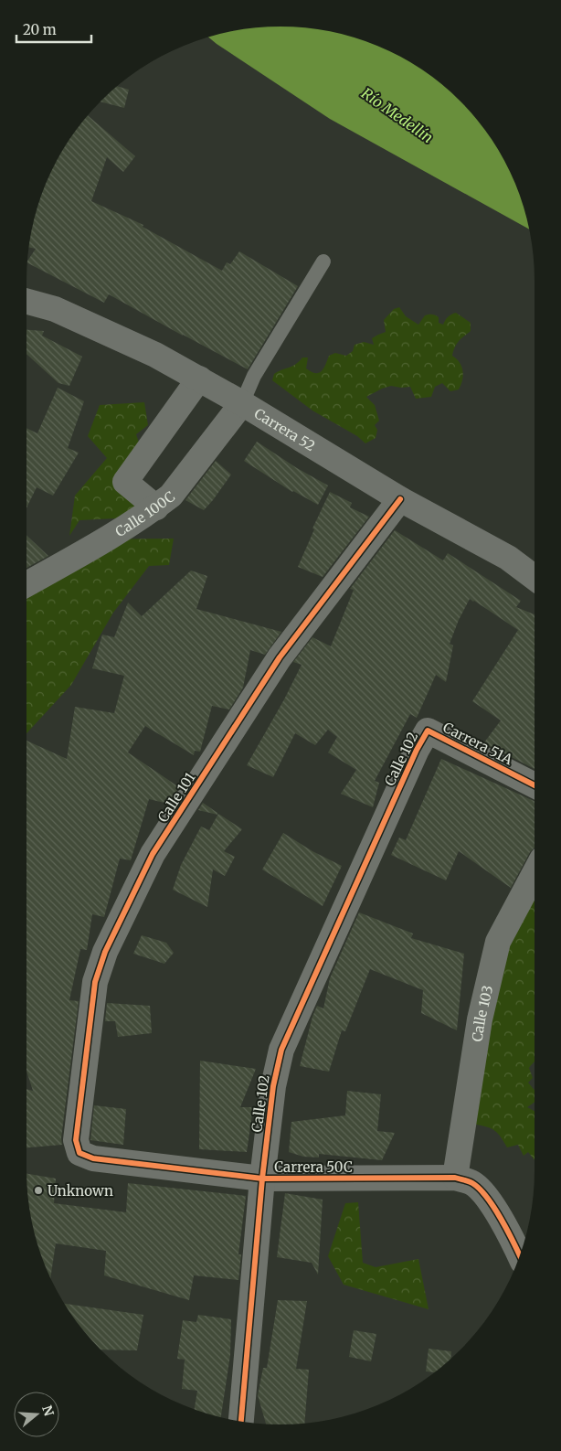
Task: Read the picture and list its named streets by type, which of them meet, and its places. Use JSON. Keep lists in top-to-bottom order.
{
  "streets": {
    "street": [
      "Carrera 52",
      "Calle 100C",
      "Carrera 51A",
      "Calle 102",
      "Calle 101",
      "Calle 103",
      "Carrera 50C"
    ]
  },
  "crossings": [
    ["Carrera 52", "Calle 100C"],
    ["Carrera 52", "Calle 101"],
    ["Carrera 51A", "Calle 102"],
    ["Calle 102", "Carrera 50C"],
    ["Calle 101", "Carrera 50C"],
    ["Calle 103", "Carrera 50C"]
  ],
  "water": ["Río Medellín"],
  "places": ["Unknown"],
  "scale_bar": "20 m",
  "north": "right"
}
